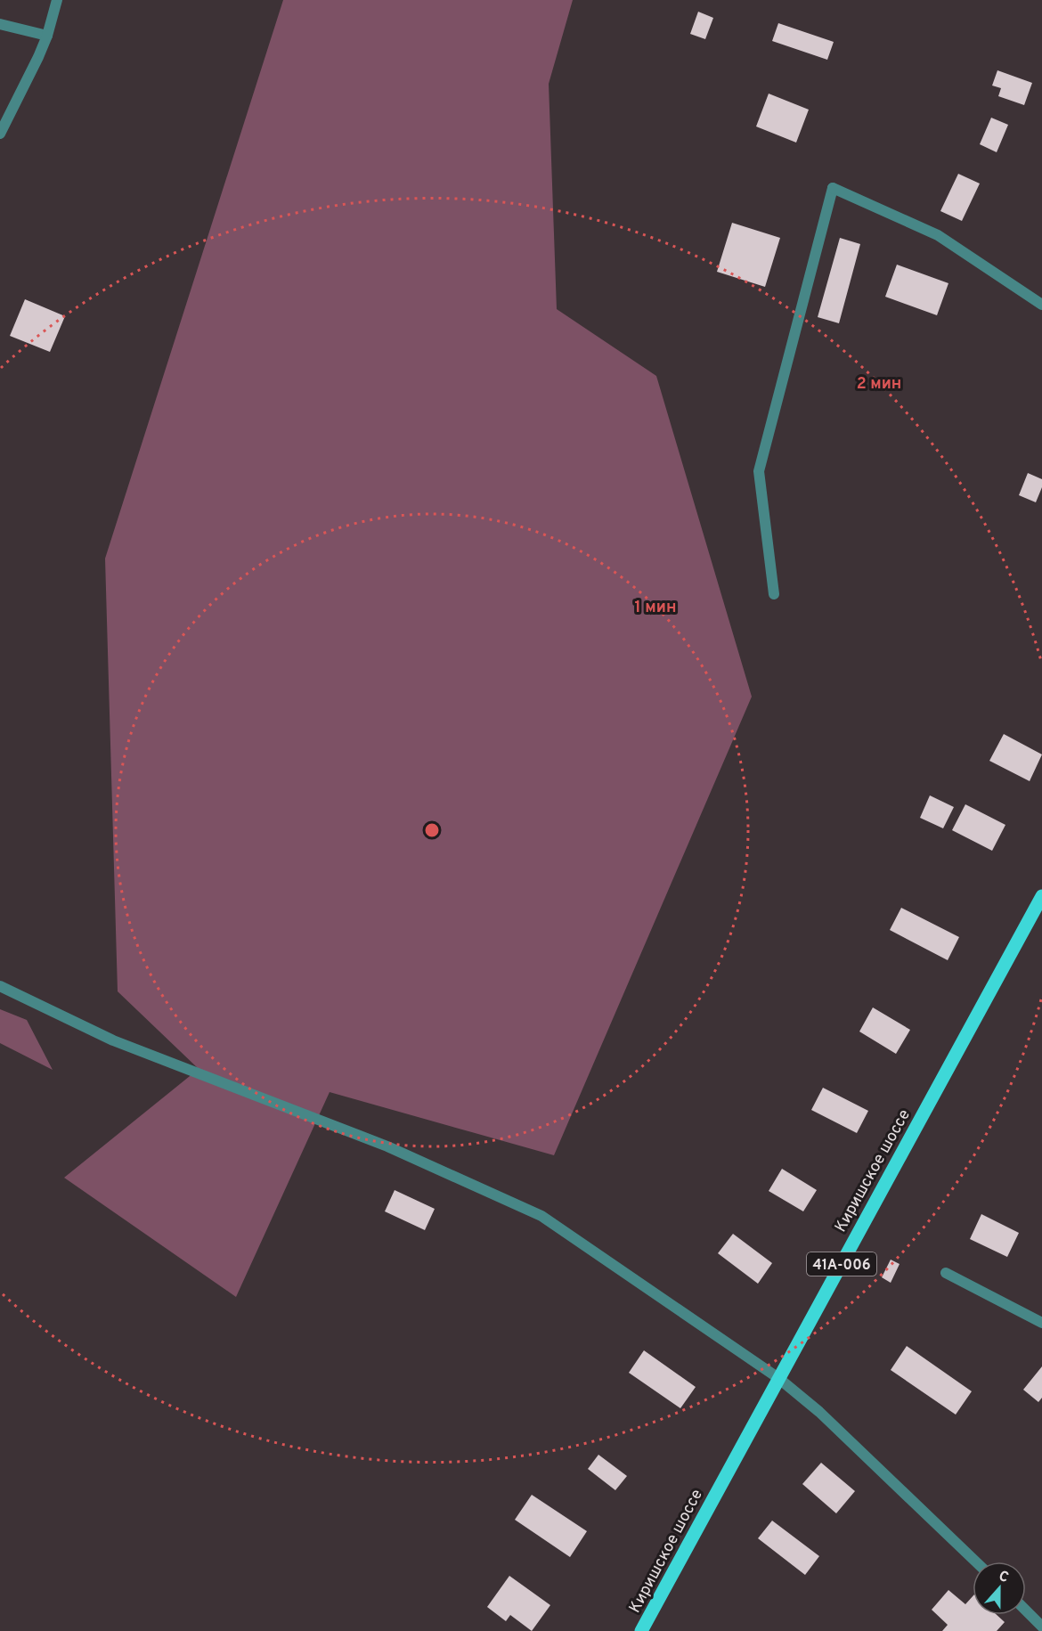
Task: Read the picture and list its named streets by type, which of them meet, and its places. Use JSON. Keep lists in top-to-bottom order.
{
  "streets": {
    "main road": ["Киришское шоссе", "41А-006"]
  },
  "north": "top",
  "rings": ["2 мин", "1 мин"]
}
